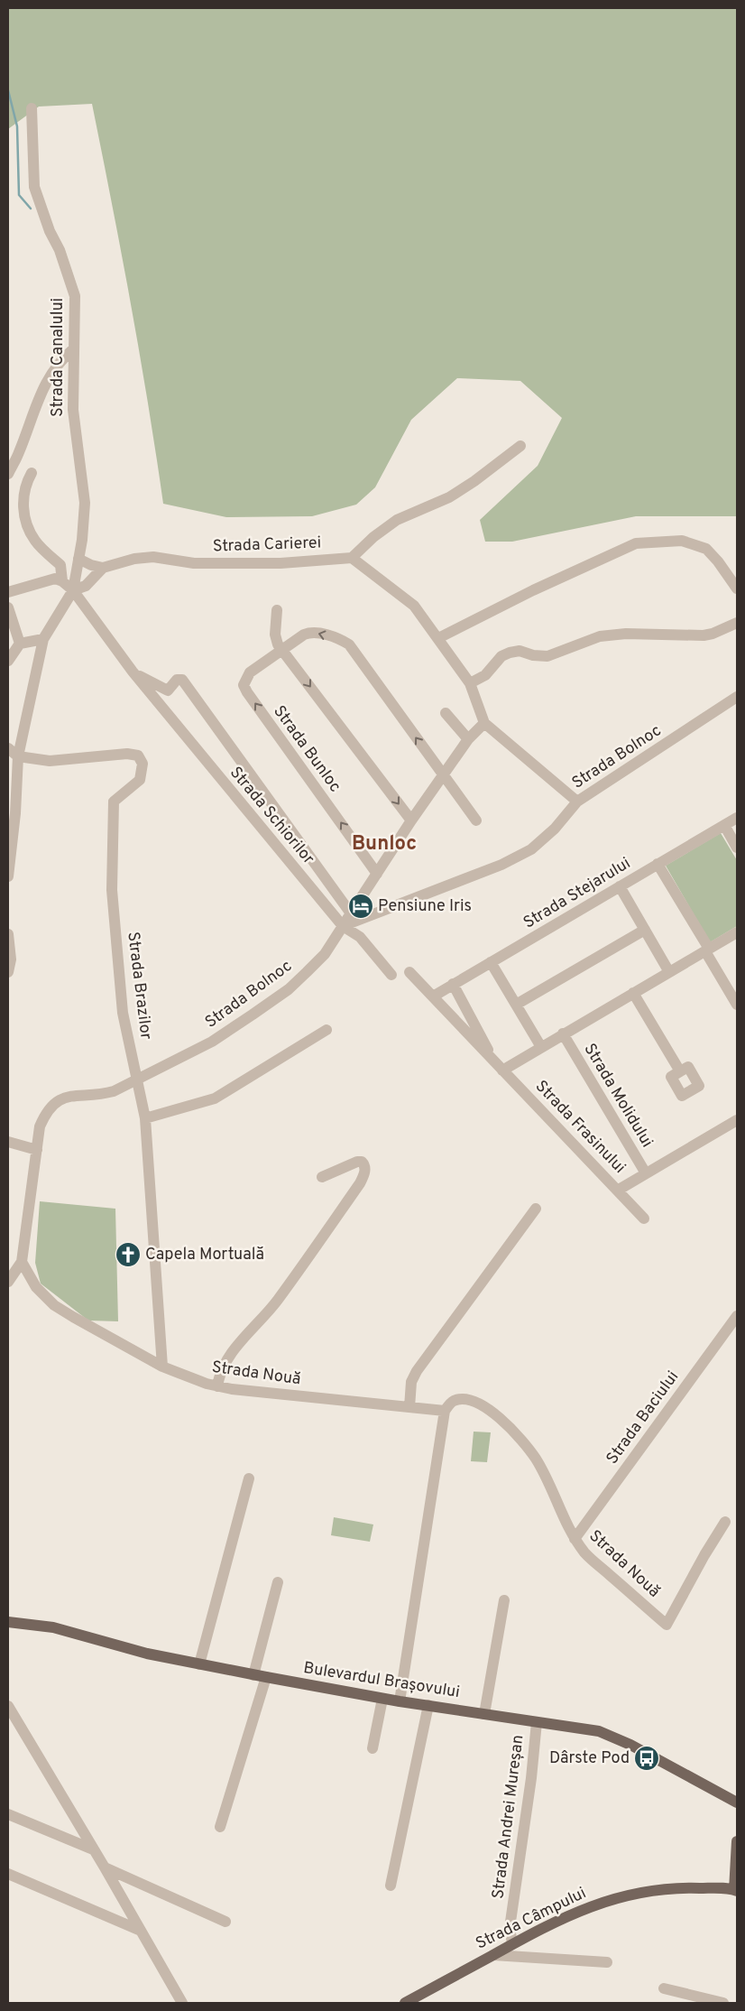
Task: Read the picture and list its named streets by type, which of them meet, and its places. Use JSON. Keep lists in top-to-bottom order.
{
  "streets": {
    "main road": ["Bulevardul Brașovului", "Strada Câmpului"],
    "street": [
      "Strada Canalului",
      "Strada Carierei",
      "Strada Bunloc",
      "Strada Bolnoc",
      "Strada Schiorilor",
      "Strada Stejarului",
      "Strada Brazilor",
      "Strada Molidului",
      "Strada Frasinului",
      "Strada Nouă",
      "Strada Baciului",
      "Strada Andrei Mureșan"
    ]
  },
  "crossings": [
    ["Strada Canalului", "Strada Schiorilor"],
    ["Strada Bolnoc", "Strada Schiorilor"],
    ["Strada Bolnoc", "Strada Brazilor"],
    ["Strada Bolnoc", "Strada Nouă"],
    ["Strada Stejarului", "Strada Frasinului"],
    ["Strada Brazilor", "Strada Nouă"],
    ["Strada Molidului", "Strada Frasinului"],
    ["Strada Nouă", "Strada Baciului"],
    ["Bulevardul Brașovului", "Strada Andrei Mureșan"],
    ["Strada Andrei Mureșan", "Strada Câmpului"]
  ],
  "districts": ["Bunloc"],
  "places": {
    "hotel": ["Pensiune Iris"],
    "church": ["Capela Mortuală"],
    "bus stop": ["Dârste Pod"]
  }
}
